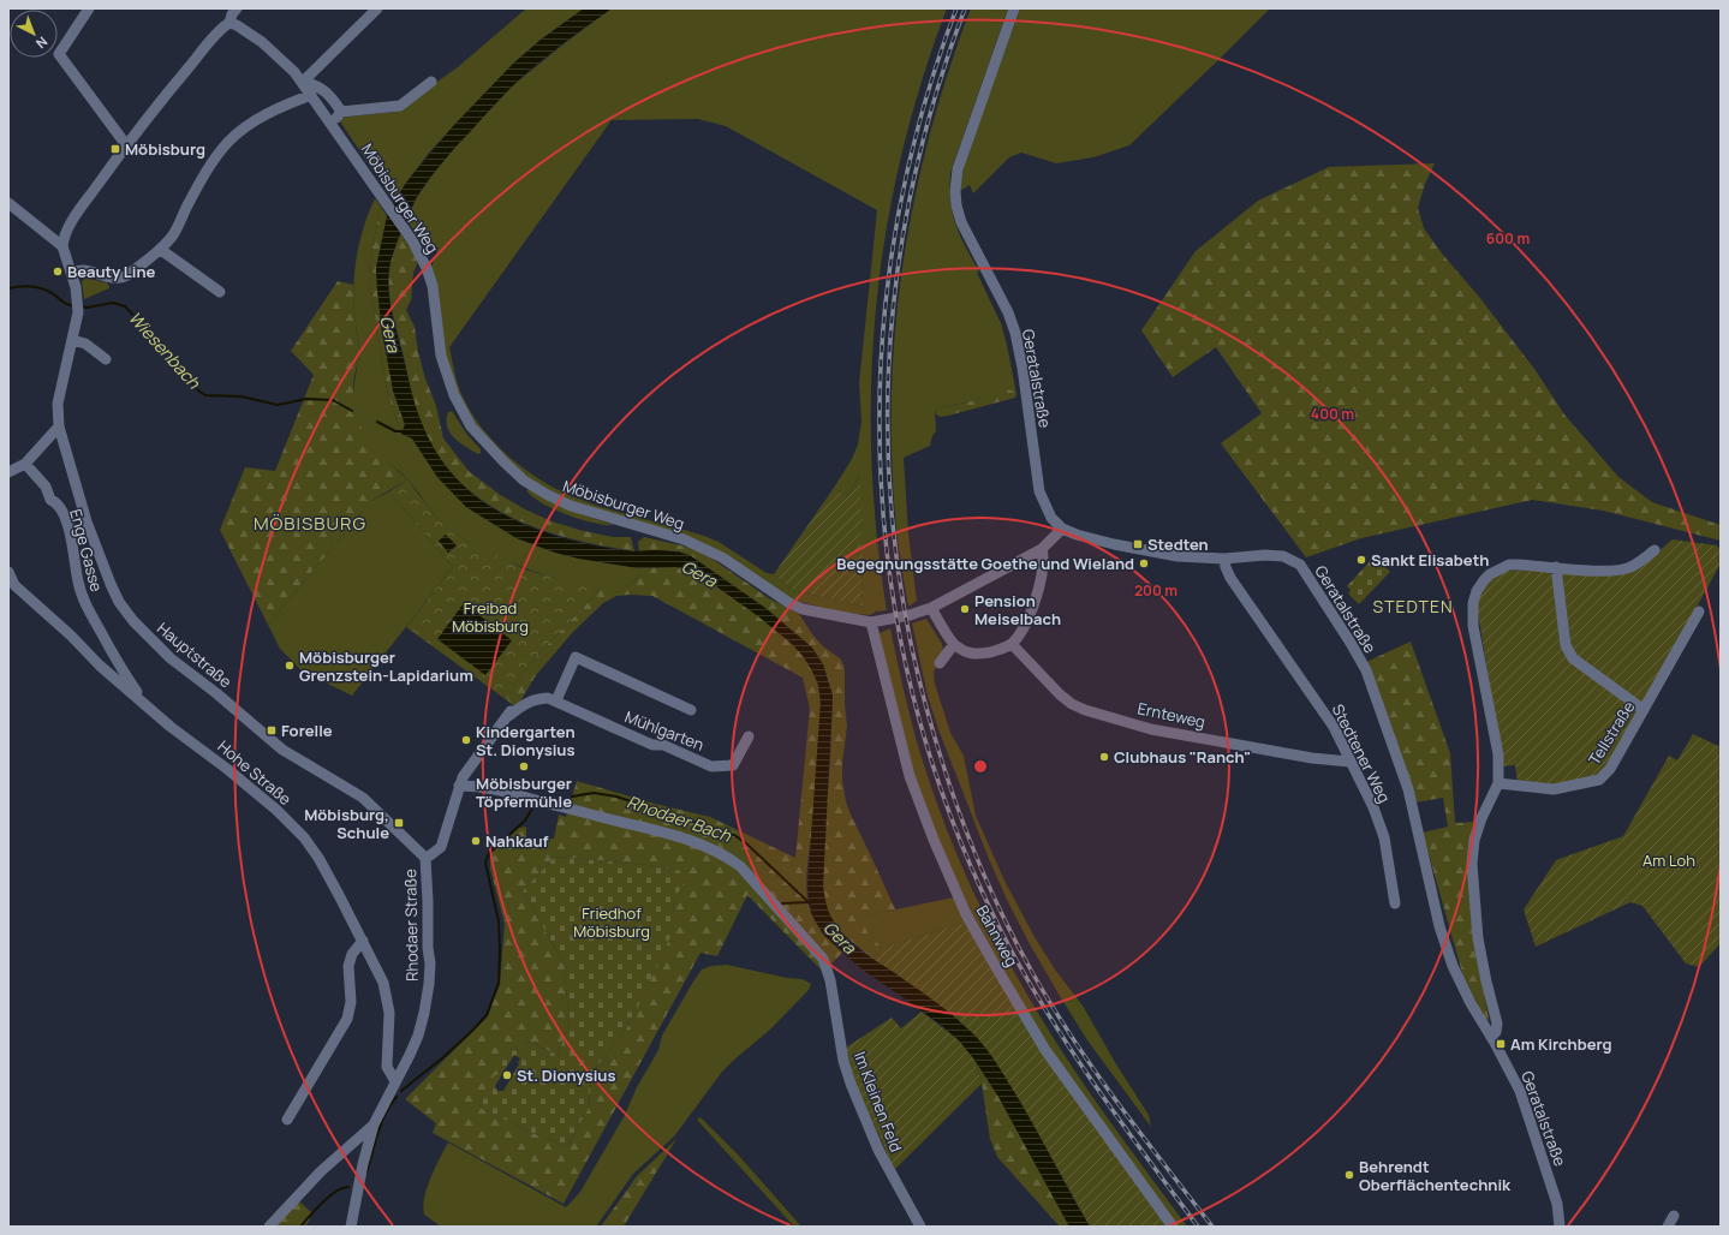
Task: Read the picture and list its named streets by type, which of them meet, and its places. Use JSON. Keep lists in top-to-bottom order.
{
  "streets": {
    "street": [
      "Möbisburger Weg",
      "Geratalstraße",
      "Enge Gasse",
      "Hauptstraße",
      "Ernteweg",
      "Mühlgarten",
      "Tellstraße",
      "Stedtener Weg",
      "Hohe Straße",
      "Rhodaer Straße",
      "Bahnweg",
      "Im Kleinen Feld"
    ]
  },
  "crossings": [
    ["Möbisburger Weg", "Geratalstraße"],
    ["Möbisburger Weg", "Bahnweg"],
    ["Geratalstraße", "Stedtener Weg"],
    ["Enge Gasse", "Hohe Straße"],
    ["Hauptstraße", "Mühlgarten"],
    ["Hauptstraße", "Rhodaer Straße"],
    ["Ernteweg", "Stedtener Weg"],
    ["Mühlgarten", "Rhodaer Straße"],
    ["Mühlgarten", "Im Kleinen Feld"],
    ["Hohe Straße", "Rhodaer Straße"]
  ],
  "districts": ["MÖBISBURG", "STEDTEN"],
  "water": ["Gera", "Wiesenbach", "Rhodaer Bach"],
  "parks": ["Freibad Möbisburg", "Am Loh", "Friedhof Möbisburg"],
  "places": {
    "transit": [
      "Möbisburg",
      "Stedten",
      "Forelle",
      "Möbisburg, Schule",
      "Am Kirchberg"
    ],
    "other": [
      "Beauty Line",
      "Sankt Elisabeth",
      "Begegnungsstätte Goethe und Wieland",
      "Pension Meiselbach",
      "Möbisburger Grenzstein-Lapidarium",
      "Kindergarten St. Dionysius",
      "Clubhaus \"Ranch\"",
      "Möbisburger Töpfermühle",
      "Nahkauf",
      "St. Dionysius",
      "Behrendt Oberflächentechnik"
    ]
  },
  "north": "bottom right",
  "rings": ["600 m", "400 m", "200 m"]
}
